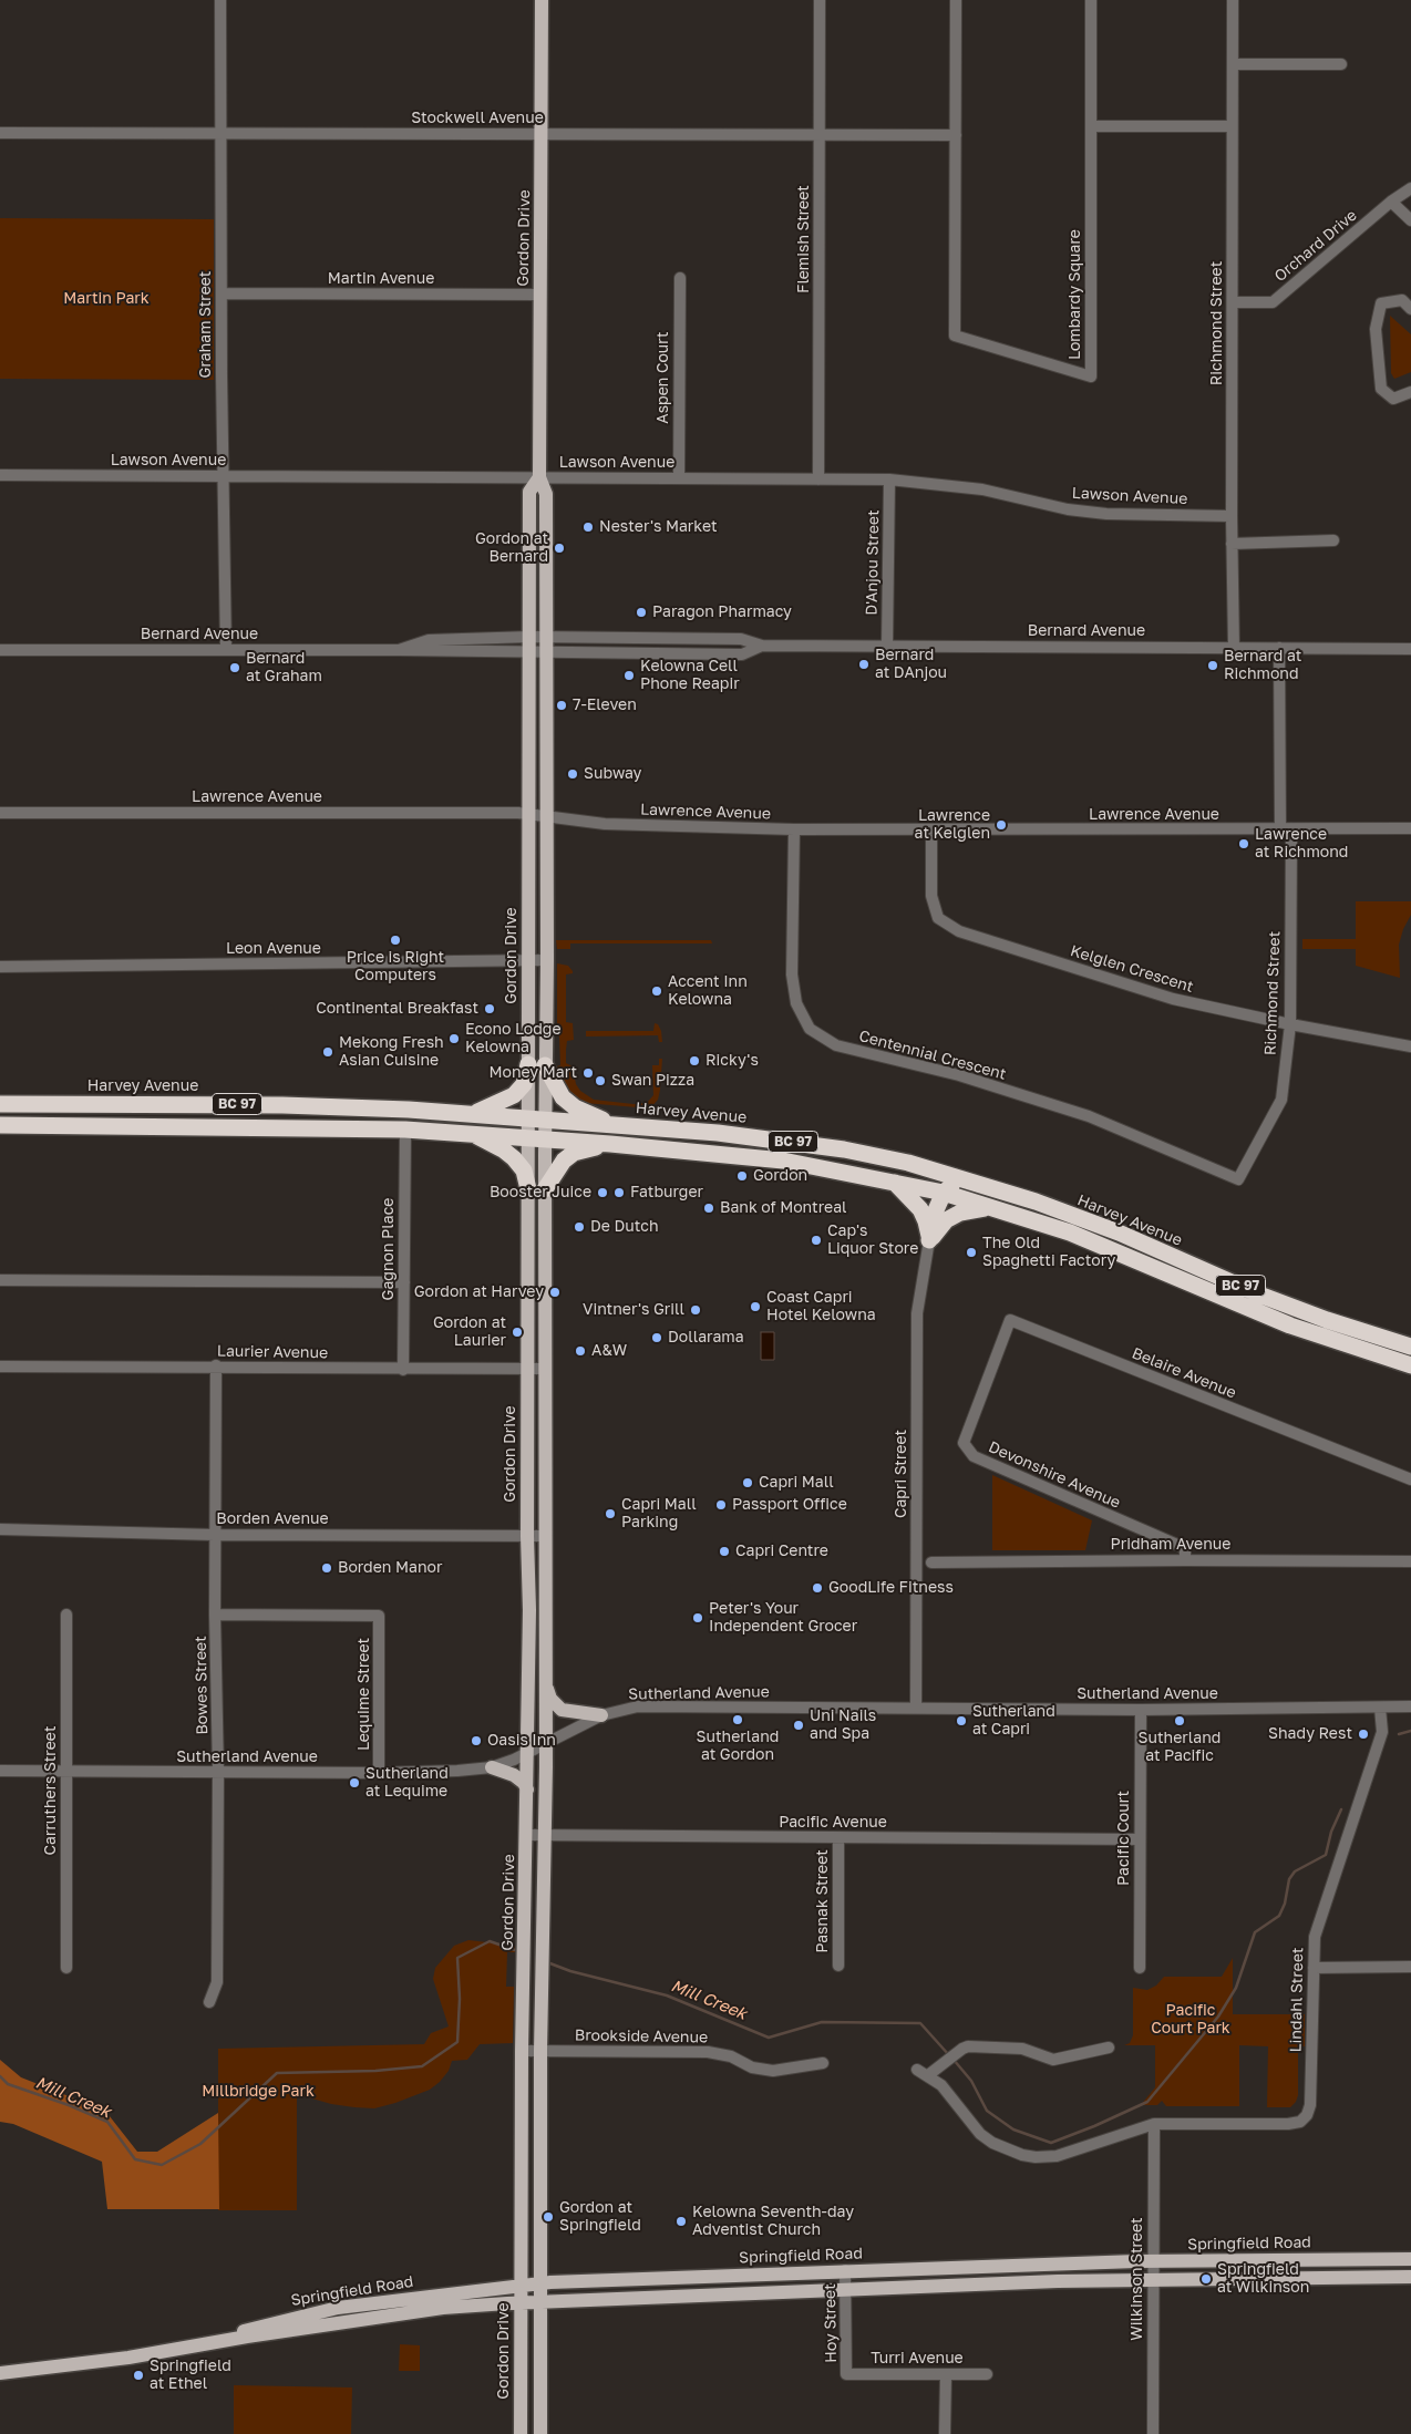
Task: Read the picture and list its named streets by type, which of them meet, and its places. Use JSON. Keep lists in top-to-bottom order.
{
  "streets": {
    "highway": ["Harvey Avenue", "BC 97"],
    "main road": ["Gordon Drive", "Springfield Road"],
    "street": [
      "Stockwell Avenue",
      "Flemish Street",
      "Orchard Drive",
      "Martin Avenue",
      "Lombardy Square",
      "Richmond Street",
      "Graham Street",
      "Aspen Court",
      "Lawson Avenue",
      "D'Anjou Street",
      "Bernard Avenue",
      "Lawrence Avenue",
      "Leon Avenue",
      "Kelglen Crescent",
      "Centennial Crescent",
      "Gagnon Place",
      "Laurier Avenue",
      "Belaire Avenue",
      "Capri Street",
      "Devonshire Avenue",
      "Borden Avenue",
      "Pridham Avenue",
      "Bowes Street",
      "Sutherland Avenue",
      "Lequime Street",
      "Carruthers Street",
      "Pacific Avenue",
      "Pacific Court",
      "Pasnak Street",
      "Lindahl Street",
      "Brookside Avenue",
      "Wilkinson Street",
      "Hoy Street",
      "Turri Avenue"
    ]
  },
  "crossings": [
    ["Stockwell Avenue", "Gordon Drive"],
    ["Stockwell Avenue", "Flemish Street"],
    ["Stockwell Avenue", "Lombardy Square"],
    ["Stockwell Avenue", "Graham Street"],
    ["Gordon Drive", "Martin Avenue"],
    ["Gordon Drive", "Lawson Avenue"],
    ["Gordon Drive", "Bernard Avenue"],
    ["Gordon Drive", "Lawrence Avenue"],
    ["Gordon Drive", "Leon Avenue"],
    ["Gordon Drive", "Harvey Avenue"],
    ["Gordon Drive", "BC 97"],
    ["Gordon Drive", "Laurier Avenue"],
    ["Gordon Drive", "Borden Avenue"],
    ["Gordon Drive", "Sutherland Avenue"],
    ["Gordon Drive", "Pacific Avenue"],
    ["Gordon Drive", "Brookside Avenue"],
    ["Gordon Drive", "Springfield Road"],
    ["Flemish Street", "Lawson Avenue"],
    ["Orchard Drive", "Richmond Street"],
    ["Martin Avenue", "Graham Street"],
    ["Richmond Street", "Lawson Avenue"],
    ["Richmond Street", "Bernard Avenue"],
    ["Richmond Street", "Lawrence Avenue"],
    ["Richmond Street", "Kelglen Crescent"],
    ["Richmond Street", "Centennial Crescent"],
    ["Graham Street", "Lawson Avenue"],
    ["Graham Street", "Bernard Avenue"],
    ["Aspen Court", "Lawson Avenue"],
    ["Lawson Avenue", "D'Anjou Street"],
    ["D'Anjou Street", "Bernard Avenue"],
    ["Lawrence Avenue", "Kelglen Crescent"],
    ["Lawrence Avenue", "Centennial Crescent"],
    ["BC 97", "Gagnon Place"],
    ["Gagnon Place", "Laurier Avenue"],
    ["Laurier Avenue", "Bowes Street"],
    ["Belaire Avenue", "Devonshire Avenue"],
    ["Capri Street", "Sutherland Avenue"],
    ["Devonshire Avenue", "Pridham Avenue"],
    ["Borden Avenue", "Bowes Street"],
    ["Bowes Street", "Sutherland Avenue"],
    ["Bowes Street", "Lequime Street"],
    ["Sutherland Avenue", "Lequime Street"],
    ["Sutherland Avenue", "Carruthers Street"],
    ["Sutherland Avenue", "Pacific Court"],
    ["Sutherland Avenue", "Lindahl Street"],
    ["Pacific Avenue", "Pacific Court"],
    ["Pacific Avenue", "Pasnak Street"],
    ["Lindahl Street", "Wilkinson Street"],
    ["Springfield Road", "Wilkinson Street"],
    ["Springfield Road", "Hoy Street"],
    ["Hoy Street", "Turri Avenue"]
  ],
  "water": ["Mill Creek"],
  "parks": ["Martin Park", "Pacific Court Park", "Millbridge Park"],
  "places": [
    "Nester's Market",
    "Gordon at Bernard",
    "Paragon Pharmacy",
    "Bernard at DAnjou",
    "Bernard at Richmond",
    "Bernard at Graham",
    "Kelowna Cell Phone Reapir",
    "7-Eleven",
    "Subway",
    "Lawrence at Kelglen",
    "Lawrence at Richmond",
    "Price is Right Computers",
    "Accent Inn Kelowna",
    "Continental Breakfast",
    "Econo Lodge Kelowna",
    "Mekong Fresh Asian Cuisine",
    "Ricky's",
    "Money Mart",
    "Swan Pizza",
    "Gordon",
    "Booster Juice",
    "Fatburger",
    "Bank of Montreal",
    "De Dutch",
    "Cap's Liquor Store",
    "The Old Spaghetti Factory",
    "Gordon at Harvey",
    "Coast Capri Hotel Kelowna",
    "Vintner's Grill",
    "Gordon at Laurier",
    "Dollarama",
    "A&W",
    "Capri Mall",
    "Passport Office",
    "Capri Mall Parking",
    "Capri Centre",
    "Borden Manor",
    "GoodLife Fitness",
    "Peter's Your Independent Grocer",
    "Sutherland at Gordon",
    "Sutherland at Capri",
    "Sutherland at Pacific",
    "Uni Nails and Spa",
    "Shady Rest",
    "Oasis Inn",
    "Sutherland at Lequime",
    "Gordon at Springfield",
    "Kelowna Seventh-day Adventist Church",
    "Springfield at Wilkinson",
    "Springfield at Ethel"
  ]
}
